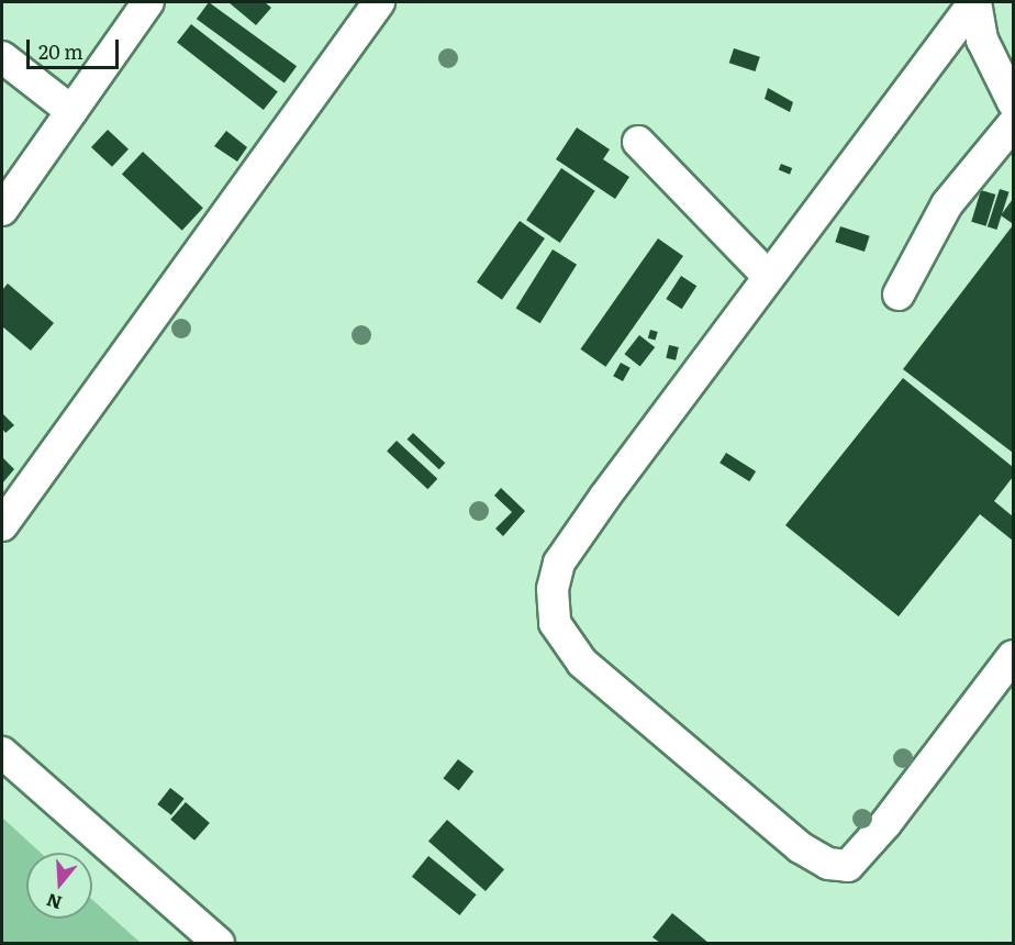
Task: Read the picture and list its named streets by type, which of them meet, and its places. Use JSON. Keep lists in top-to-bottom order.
{
  "scale_bar": "20 m",
  "north": "bottom"
}
